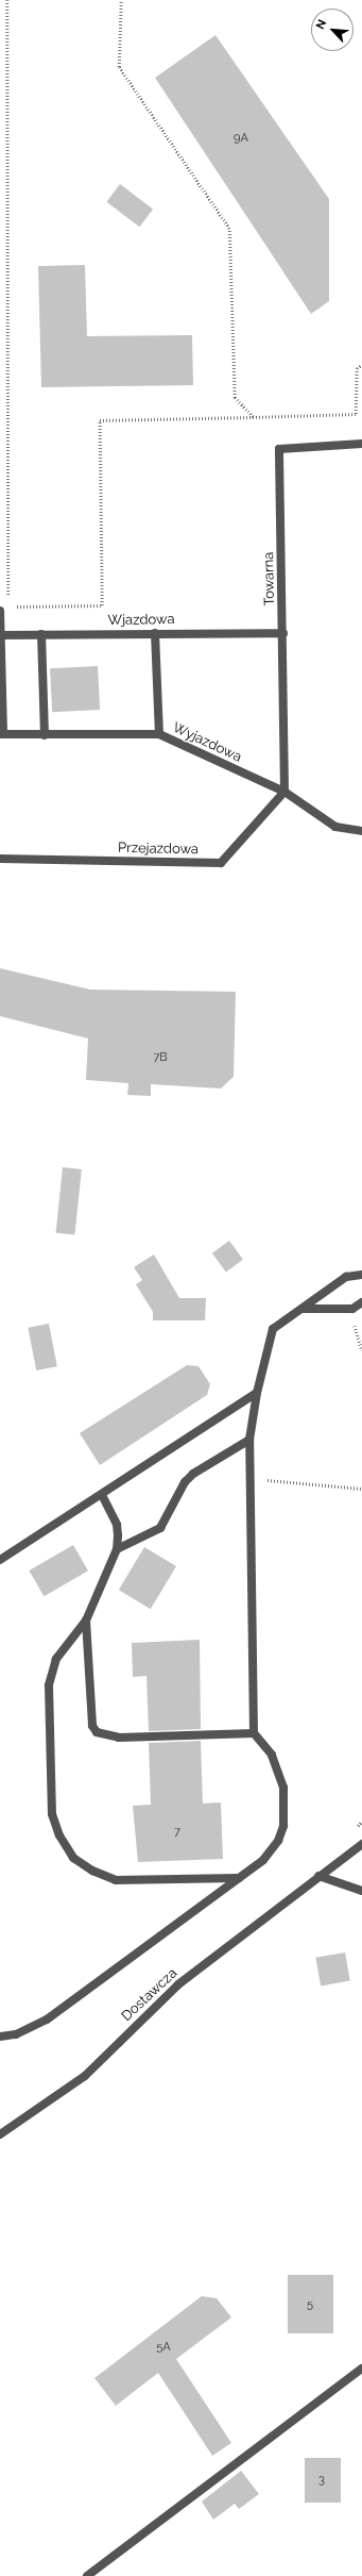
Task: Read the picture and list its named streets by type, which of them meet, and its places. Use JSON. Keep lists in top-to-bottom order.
{
  "streets": {
    "street": [
      "Towarna",
      "Wjazdowa",
      "Wyjazdowa",
      "Przejazdowa",
      "Dostawcza"
    ]
  },
  "crossings": [
    ["Towarna", "Wjazdowa"],
    ["Towarna", "Wyjazdowa"],
    ["Towarna", "Przejazdowa"],
    ["Wyjazdowa", "Przejazdowa"]
  ],
  "house_numbers": [
    "9A",
    "7B",
    "7",
    "5",
    "5A",
    "3"
  ],
  "north": "top left"
}
